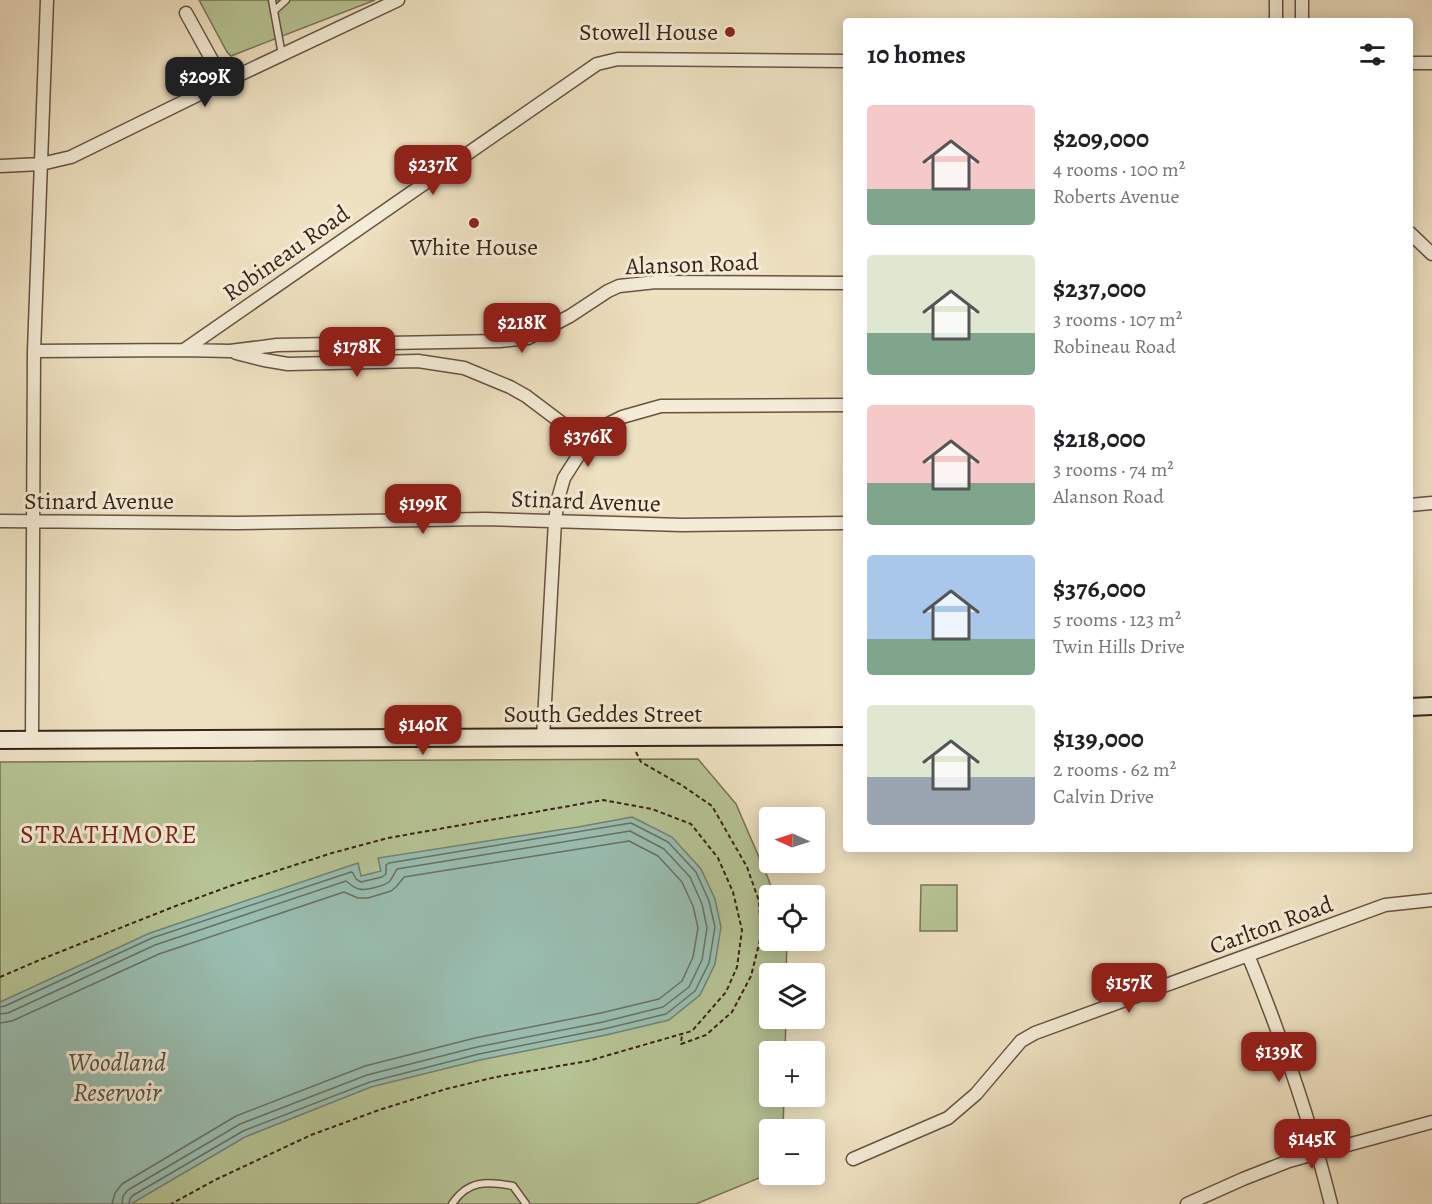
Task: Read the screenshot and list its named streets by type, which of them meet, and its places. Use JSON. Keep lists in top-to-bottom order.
{
  "streets": {
    "main road": ["South Geddes Street"],
    "street": [
      "Robineau Road",
      "Alanson Road",
      "Stinard Avenue",
      "Carlton Road"
    ]
  },
  "crossings": [
    ["Robineau Road", "Alanson Road"]
  ],
  "districts": ["STRATHMORE"],
  "water": ["Woodland Reservoir"],
  "places": ["Stowell House", "White House"],
  "north": "left",
  "page": {
    "heading": "10 homes",
    "price": [
      "$209K",
      "$237K",
      "$218K",
      "$178K",
      "$376K",
      "$199K",
      "$140K",
      "$157K",
      "$139K",
      "$145K"
    ],
    "list": [
      {
        "name": "$209,000",
        "note": "4 rooms · 100 m² · Roberts Avenue"
      },
      {
        "name": "$237,000",
        "note": "3 rooms · 107 m² · Robineau Road"
      },
      {
        "name": "$218,000",
        "note": "3 rooms · 74 m² · Alanson Road"
      },
      {
        "name": "$376,000",
        "note": "5 rooms · 123 m² · Twin Hills Drive"
      },
      {
        "name": "$139,000",
        "note": "2 rooms · 62 m² · Calvin Drive"
      }
    ],
    "map_buttons": ["+", "−"]
  }
}
